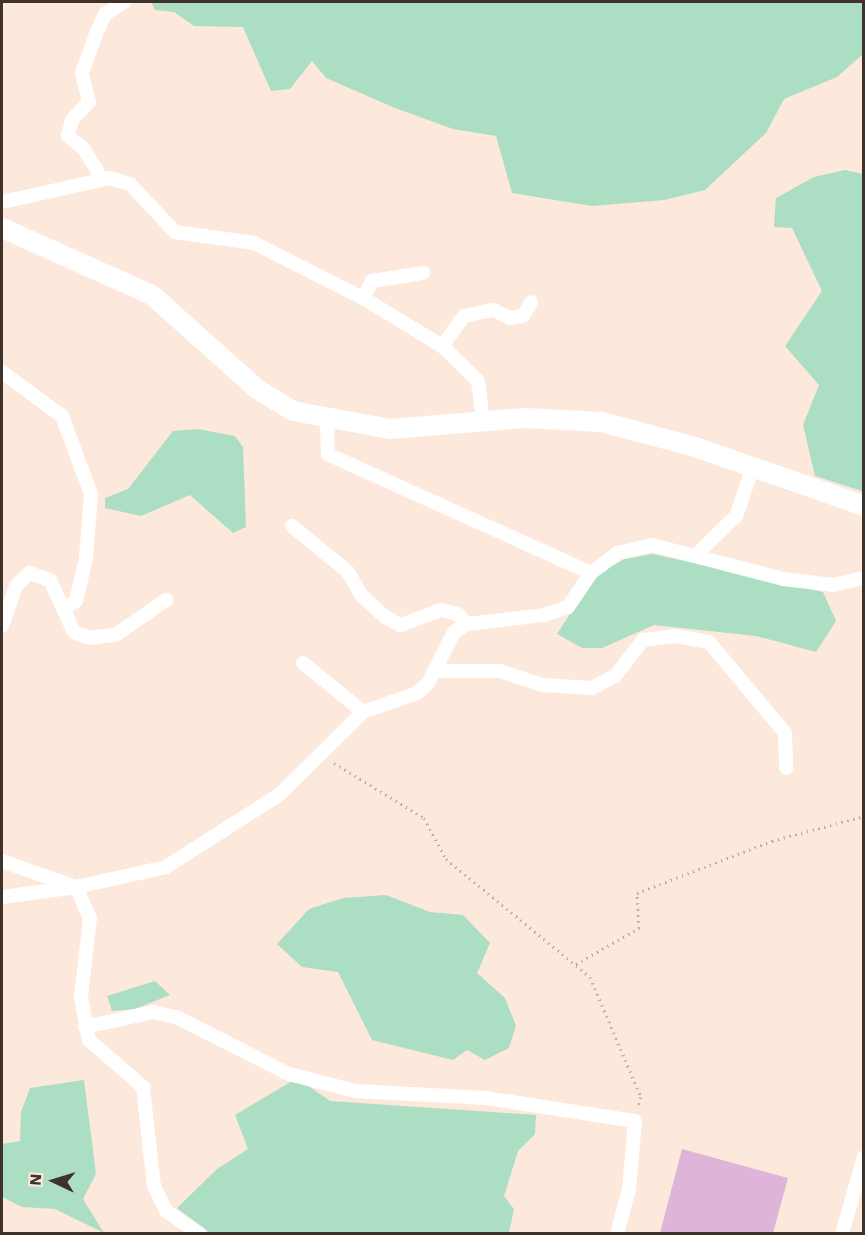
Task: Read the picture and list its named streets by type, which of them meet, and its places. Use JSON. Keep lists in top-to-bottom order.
{
  "north": "left"
}
